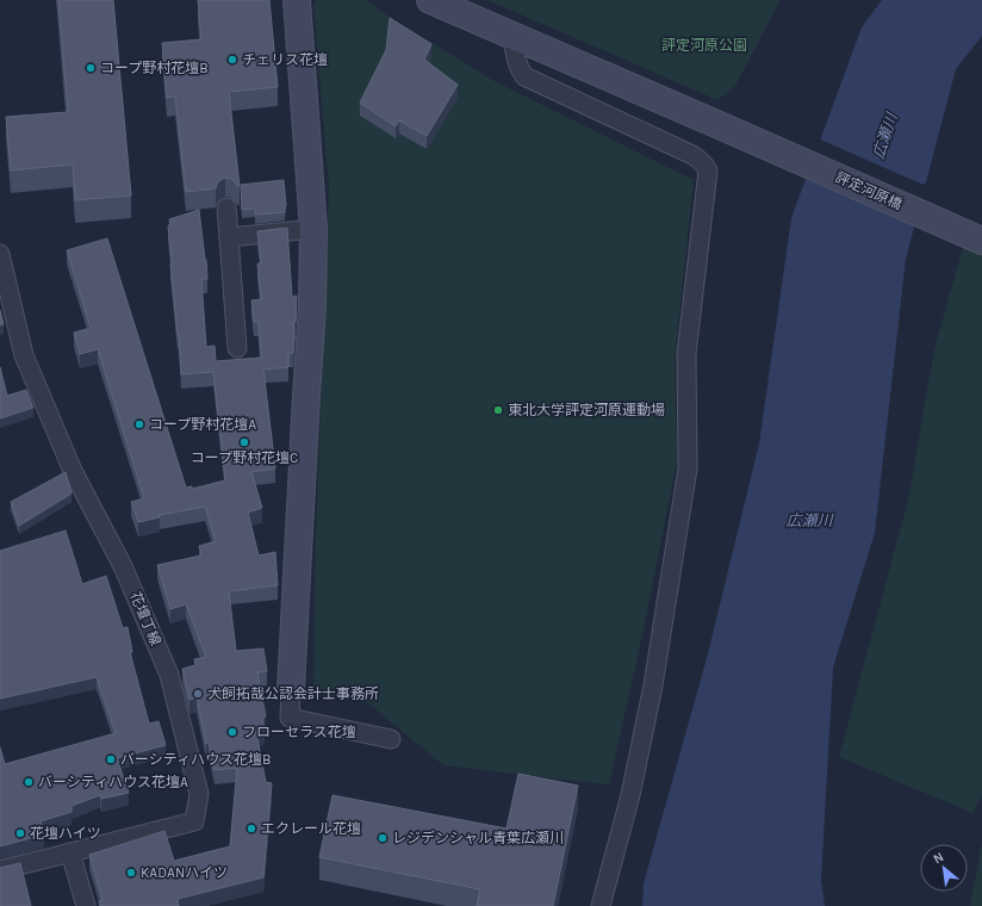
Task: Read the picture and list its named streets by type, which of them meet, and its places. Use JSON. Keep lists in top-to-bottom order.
{
  "streets": {
    "street": ["評定河原橋", "花壇丁線"]
  },
  "water": ["広瀬川"],
  "parks": ["評定河原公園"],
  "places": [
    "チェリス花壇",
    "コープ野村花壇B",
    "東北大学評定河原運動場",
    "コープ野村花壇A",
    "コープ野村花壇C",
    "犬飼拓哉公認会計士事務所",
    "フローセラス花壇",
    "バーシティハウス花壇B",
    "バーシティハウス花壇A",
    "エクレール花壇",
    "花壇ハイツ",
    "レジデンシャル青葉広瀬川",
    "KADANハイツ"
  ],
  "north": "top left"
}
